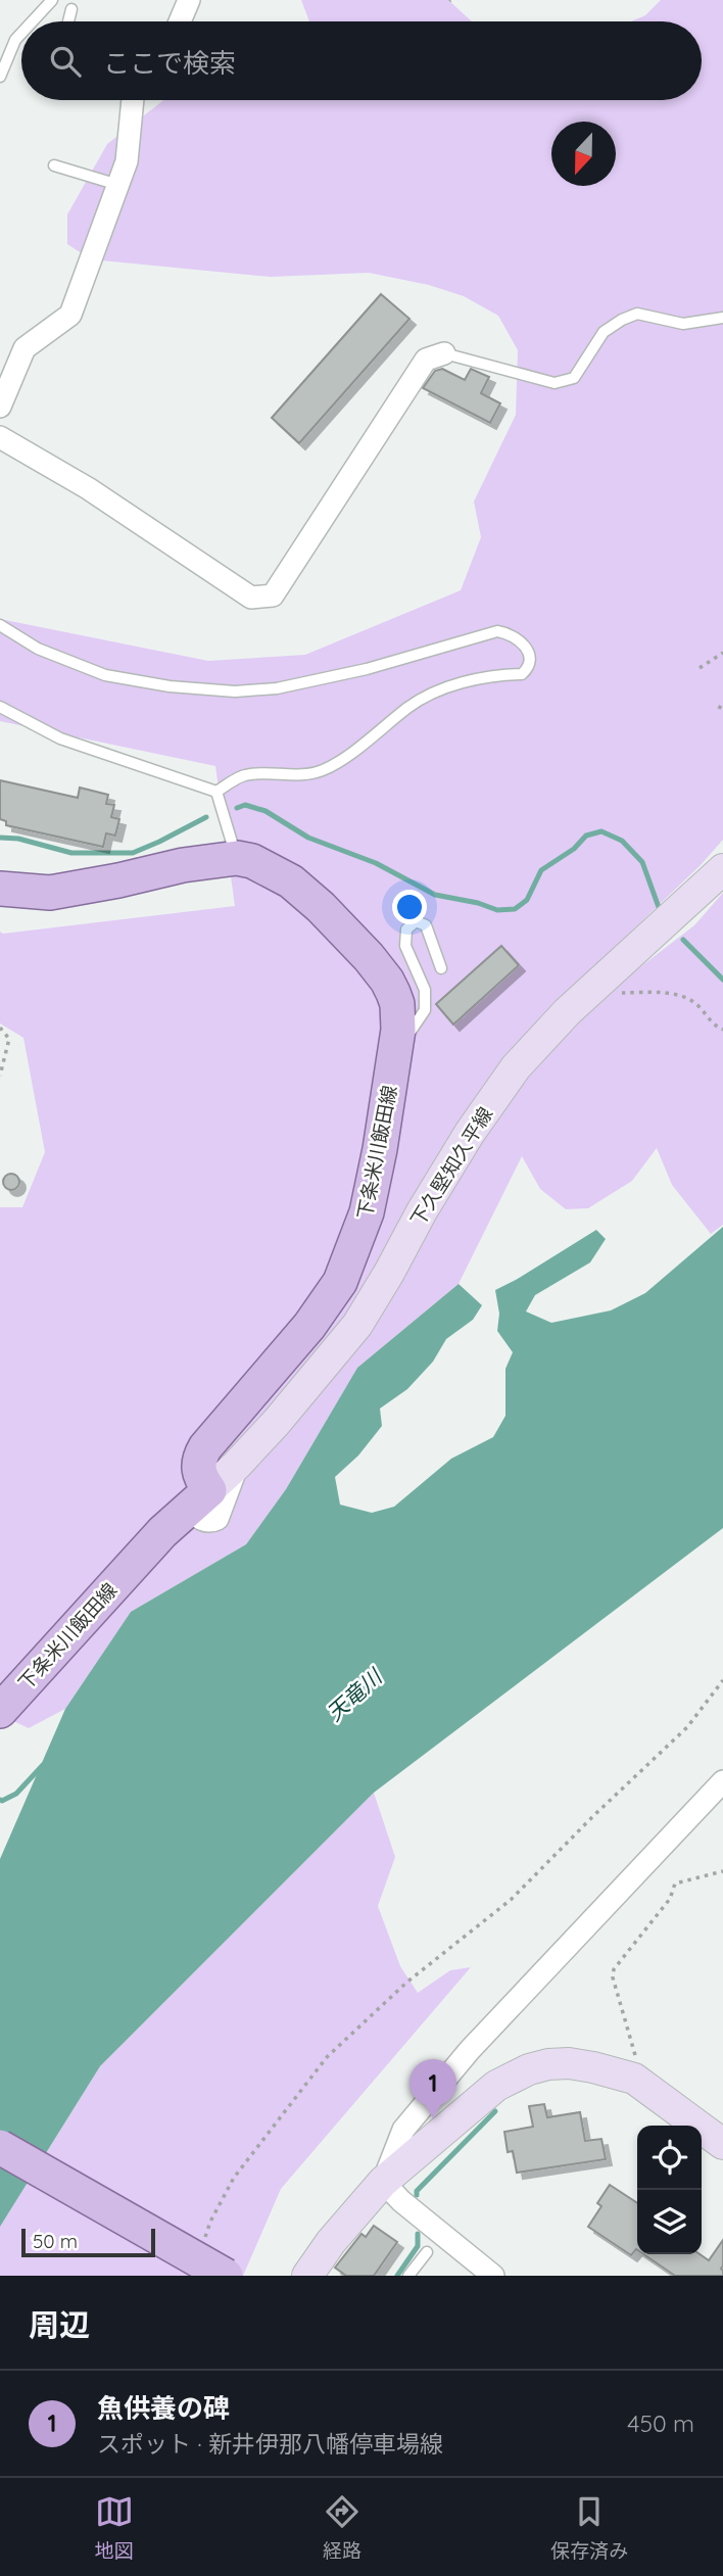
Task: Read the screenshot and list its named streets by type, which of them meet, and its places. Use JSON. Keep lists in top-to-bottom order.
{
  "streets": {
    "main road": ["下条米川飯田線", "下久堅知久平線"]
  },
  "crossings": [
    ["下条米川飯田線", "下久堅知久平線"]
  ],
  "water": ["天竜川"],
  "scale_bar": "50 m",
  "north": "bottom",
  "page": {
    "search": "ここで検索",
    "pins": "1",
    "scale": "50 m",
    "heading": "周辺",
    "list": [
      {
        "mark": "1",
        "name": "魚供養の碑",
        "note": "スポット · 新井伊那八幡停車場線",
        "value": "450 m"
      }
    ],
    "nav": ["地図", "経路", "保存済み"]
  }
}
